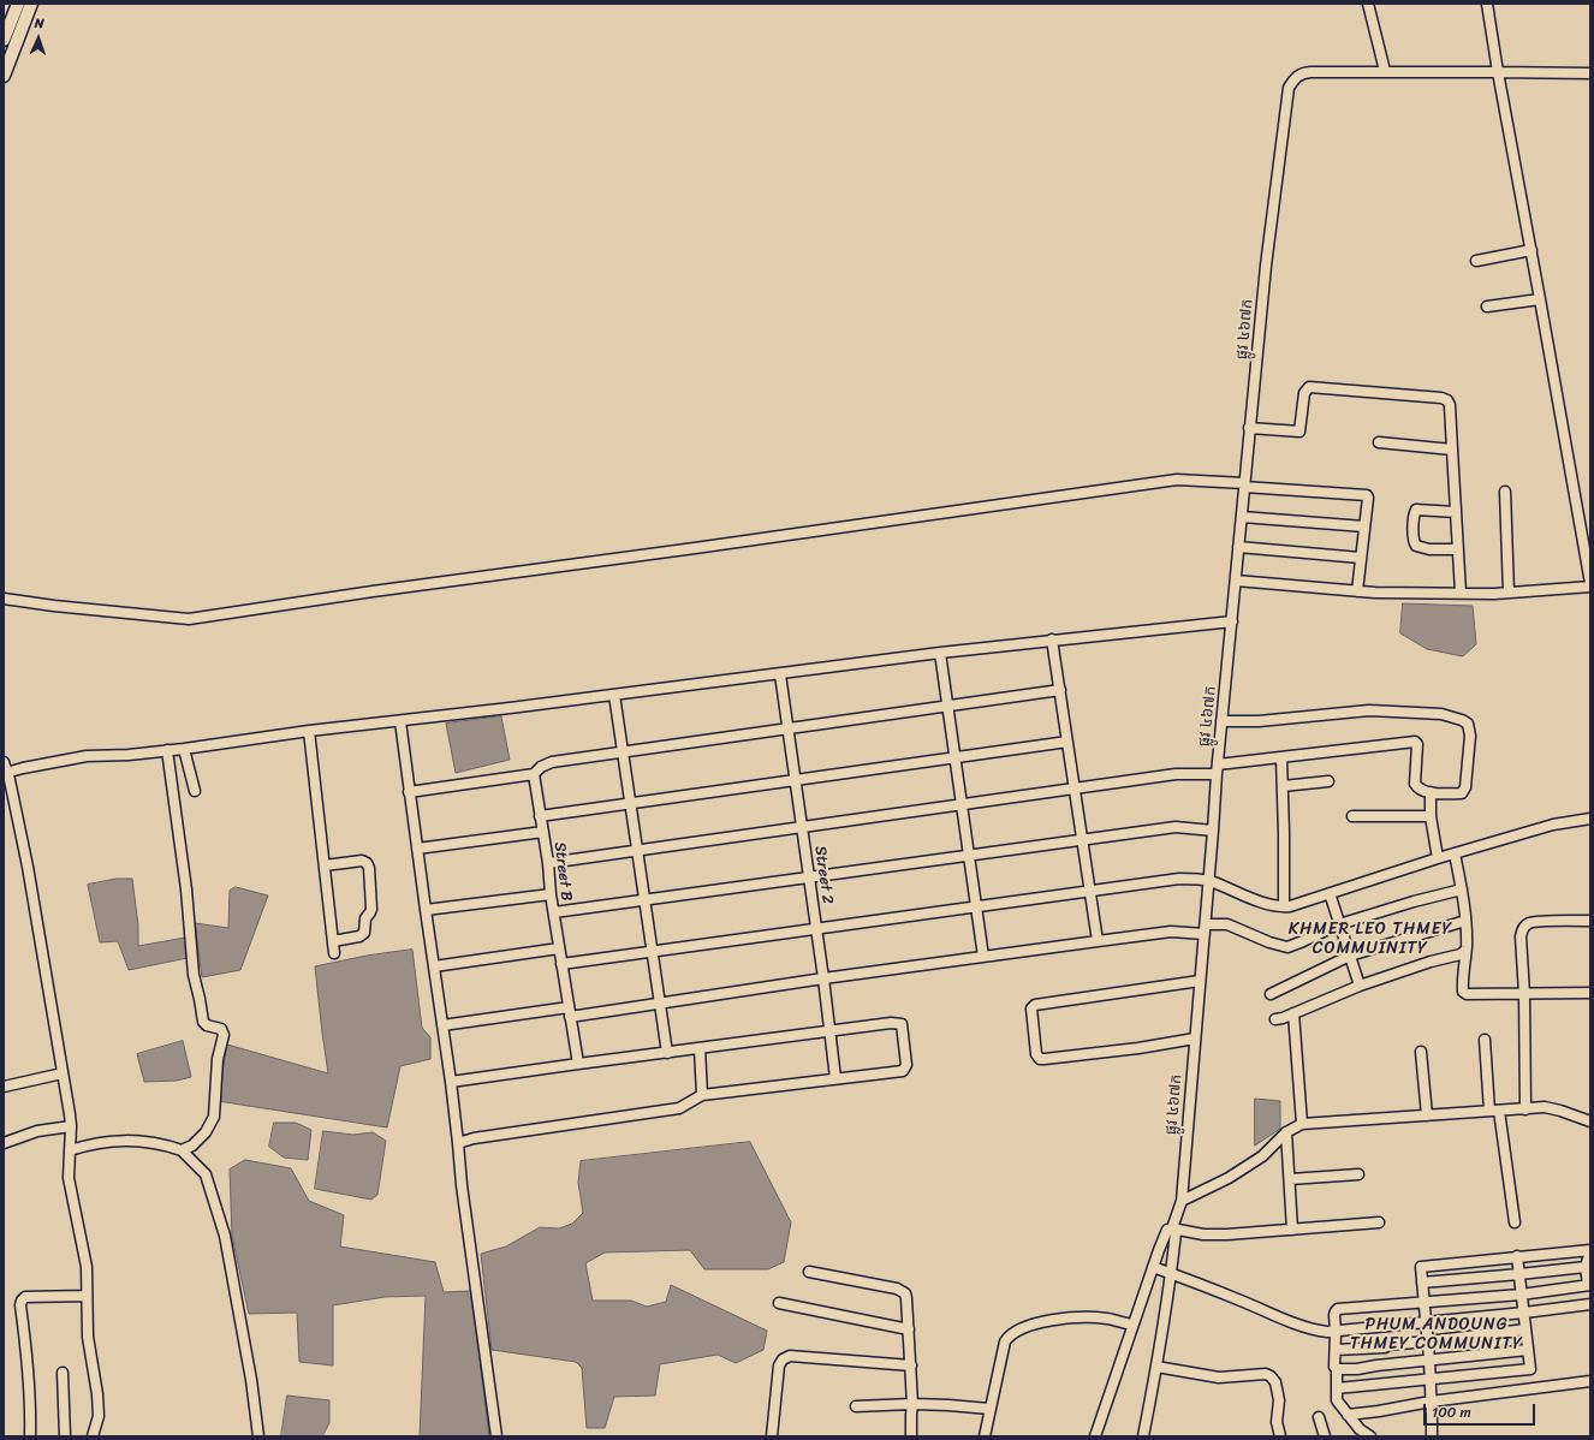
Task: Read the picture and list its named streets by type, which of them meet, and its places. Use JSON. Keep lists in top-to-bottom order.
{
  "streets": {
    "street": ["ផ្លូវ ៤៦៧ក", "Street B", "Street 2"]
  },
  "districts": ["KHMER LEO THMEY COMMUINITY", "PHUM ANDOUNG THMEY COMMUNITY"],
  "scale_bar": "100 m",
  "north": "top"
}
